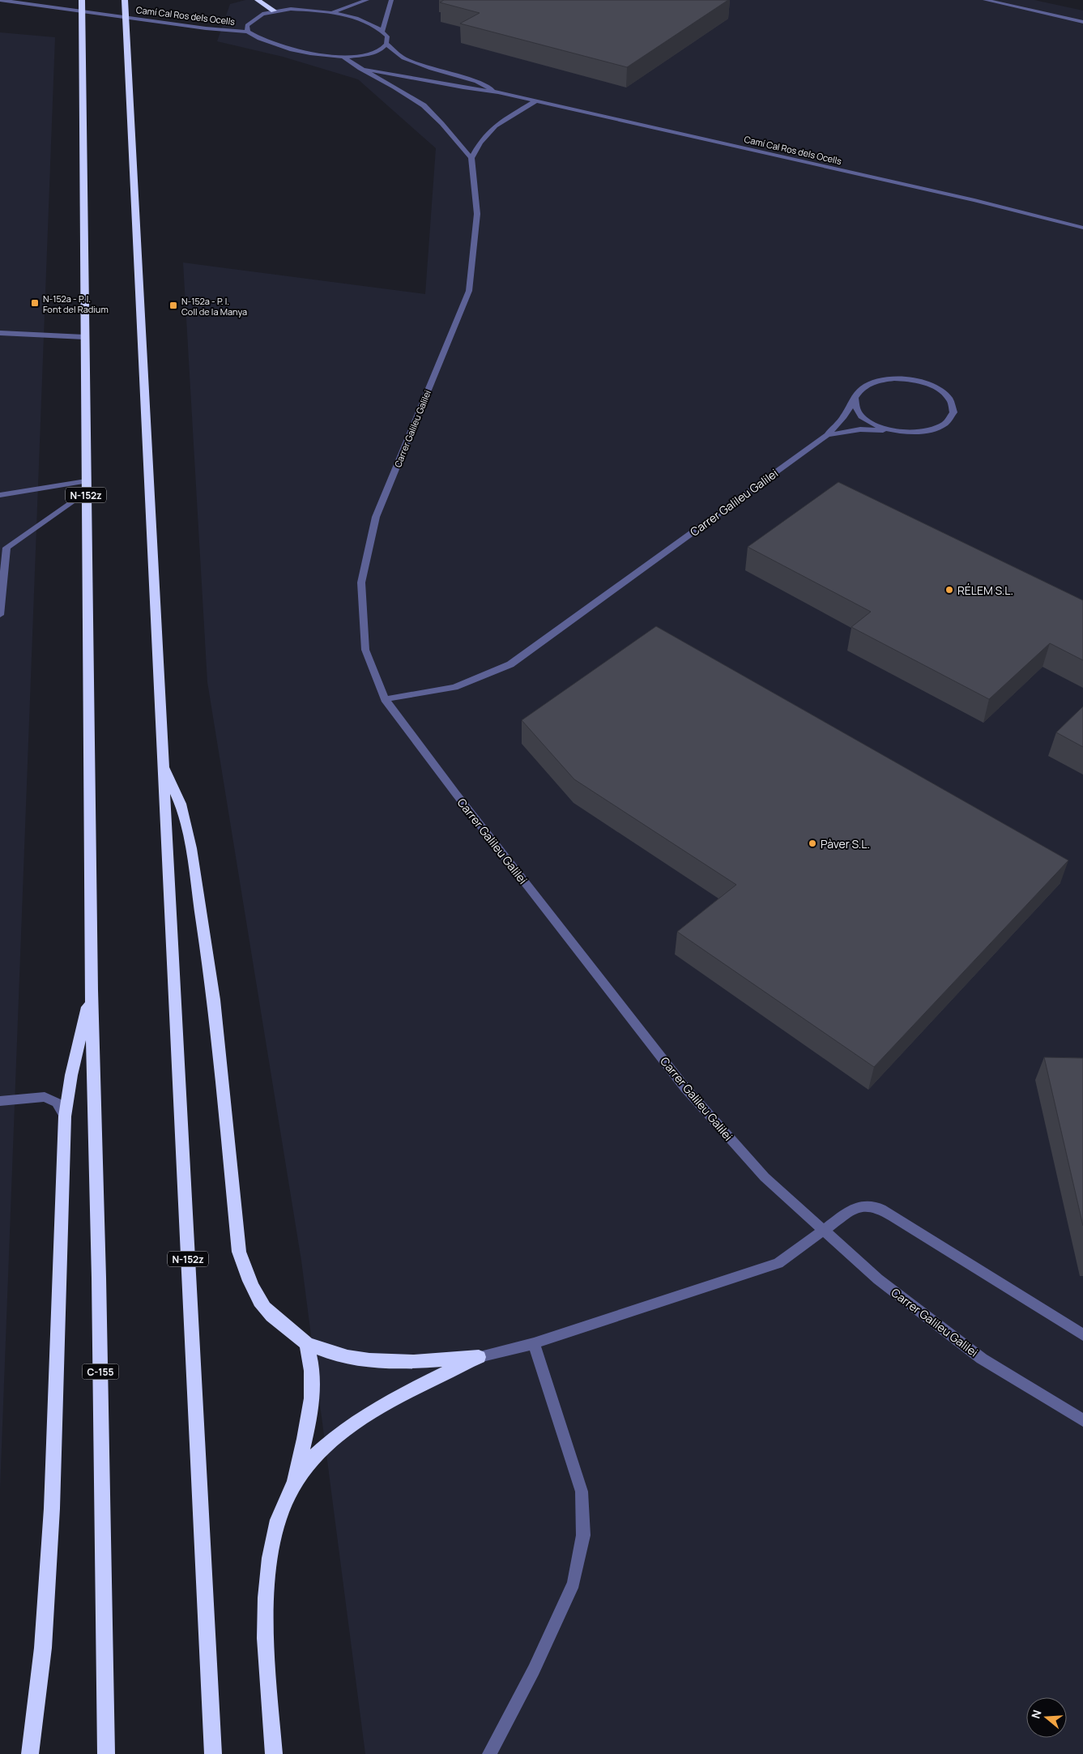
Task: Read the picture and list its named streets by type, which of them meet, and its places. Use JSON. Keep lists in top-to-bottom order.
{
  "streets": {
    "highway": ["N-152z", "C-155"],
    "street": ["Camí Cal Ros dels Ocells", "Carrer Galileu Galilei"]
  },
  "crossings": [
    ["N-152z", "C-155"]
  ],
  "places": {
    "transit": ["N-152a - P. I. Font del Radium", "N-152a - P. I. Coll de la Manya"],
    "other": ["RÉLEM S.L.", "Pàver S.L."]
  },
  "north": "left"
}
